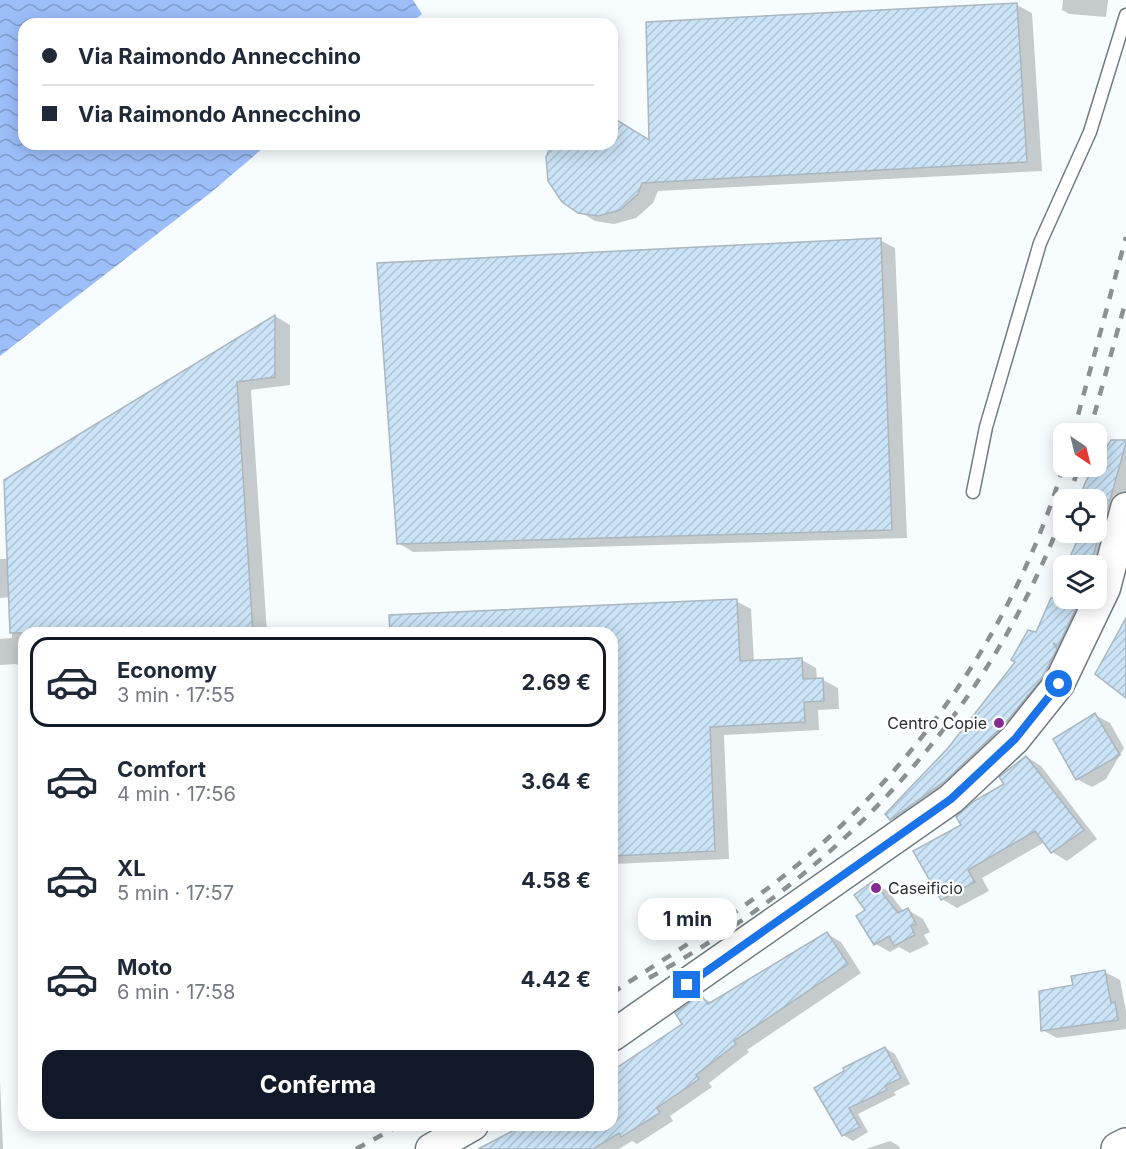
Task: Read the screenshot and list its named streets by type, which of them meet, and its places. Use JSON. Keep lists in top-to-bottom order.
{
  "places": ["Centro Copie", "Caseificio"],
  "north": "bottom right",
  "page": {
    "banner": ["Via Raimondo Annecchino", "Via Raimondo Annecchino"],
    "list": [
      {
        "name": "Economy",
        "note": "3 min · 17:55",
        "value": "2.69 €"
      },
      {
        "name": "Comfort",
        "note": "4 min · 17:56",
        "value": "3.64 €"
      },
      {
        "name": "XL",
        "note": "5 min · 17:57",
        "value": "4.58 €"
      },
      {
        "name": "Moto",
        "note": "6 min · 17:58",
        "value": "4.42 €"
      }
    ],
    "bubble": "1 min",
    "buttons": "Conferma"
  }
}
